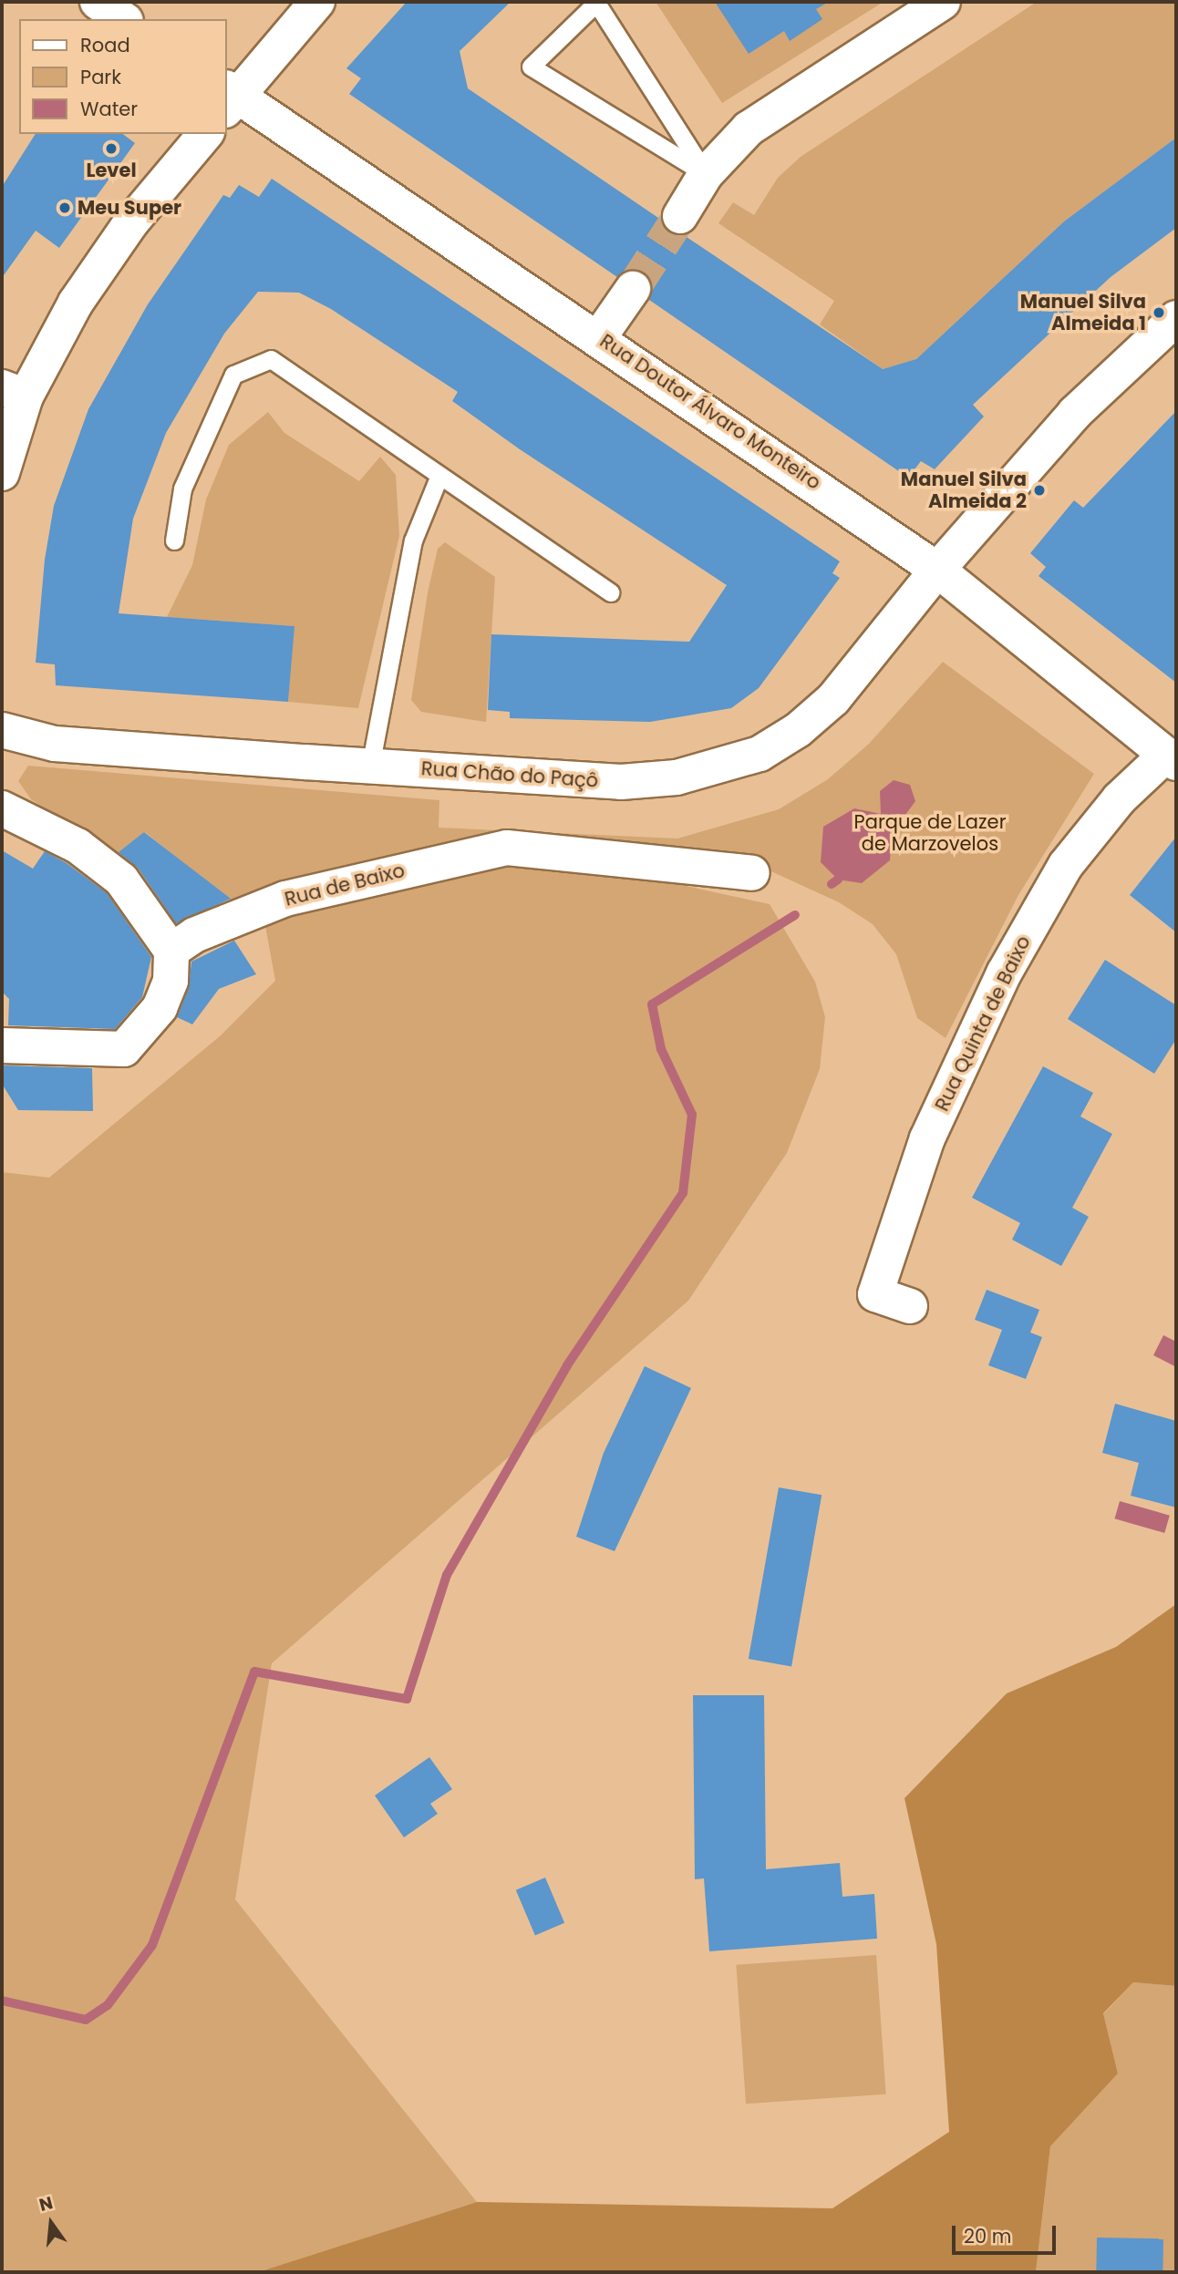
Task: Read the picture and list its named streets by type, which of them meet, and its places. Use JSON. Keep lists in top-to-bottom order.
{
  "streets": {
    "street": [
      "Rua Doutor Álvaro Monteiro",
      "Rua Chão do Paçô",
      "Rua de Baixo",
      "Rua Quinta de Baixo"
    ]
  },
  "crossings": [
    ["Rua Doutor Álvaro Monteiro", "Rua Chão do Paçô"],
    ["Rua Doutor Álvaro Monteiro", "Rua Quinta de Baixo"]
  ],
  "parks": ["Parque de Lazer de Marzovelos"],
  "places": [
    "Level",
    "Meu Super",
    "Manuel Silva Almeida 1",
    "Manuel Silva Almeida 2"
  ],
  "legend": ["Road", "Park", "Water"],
  "scale_bar": "20 m",
  "north": "top"
}
